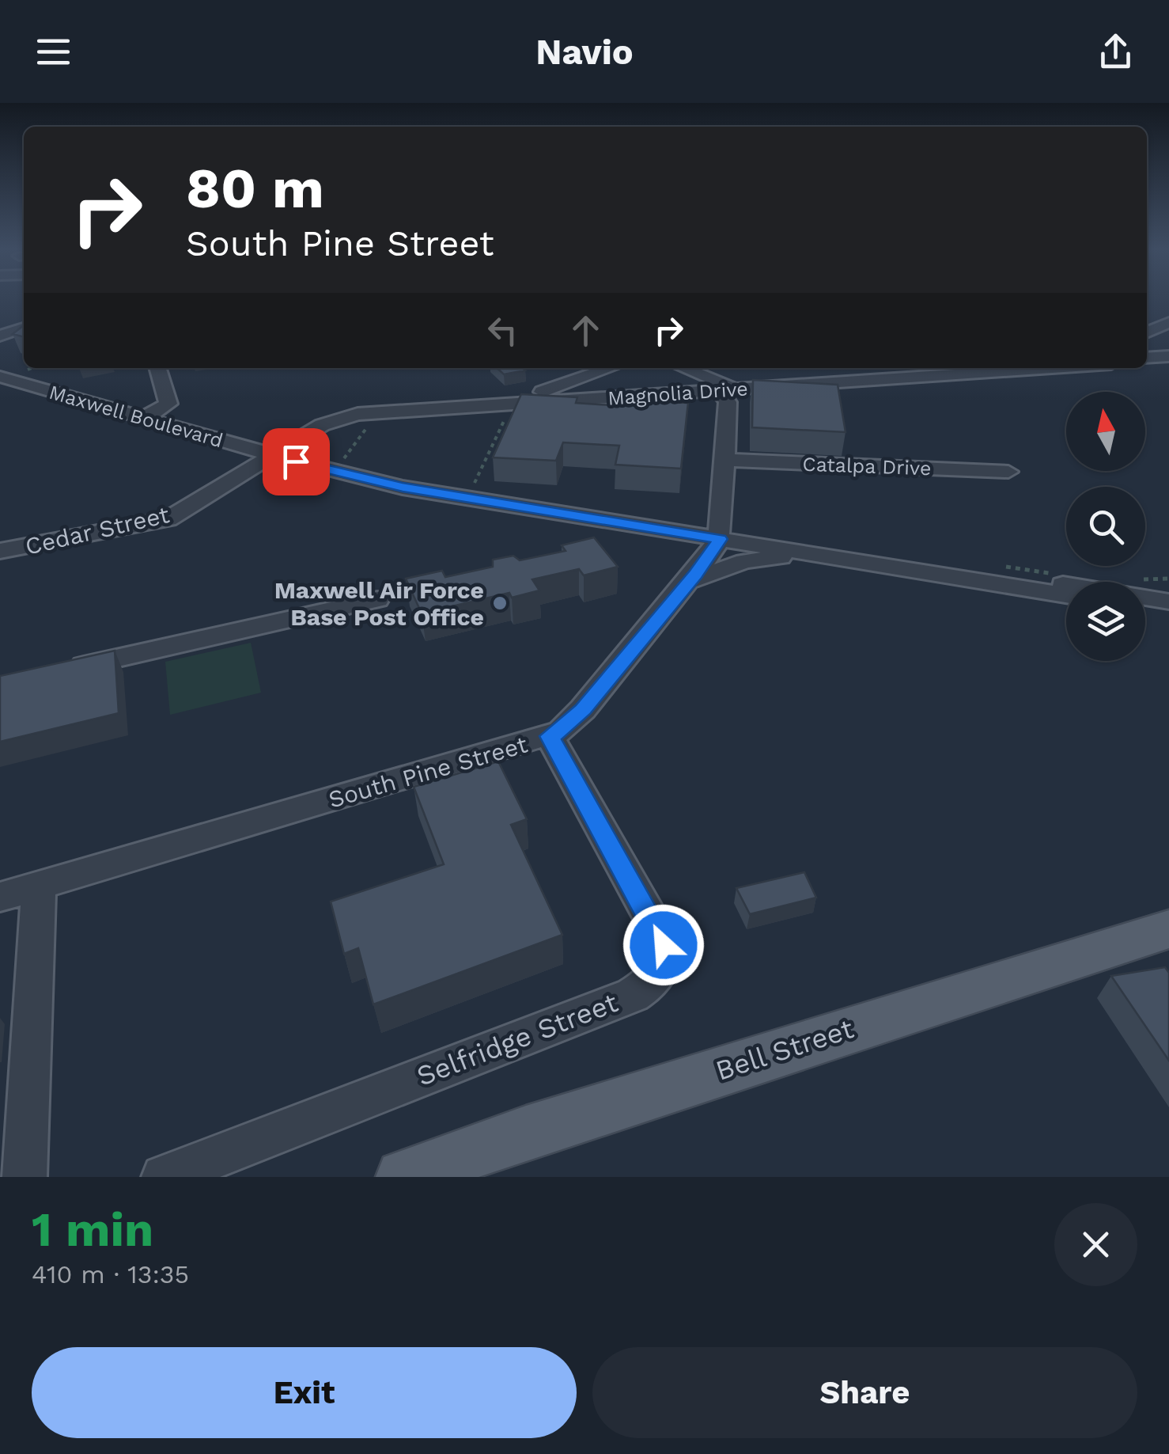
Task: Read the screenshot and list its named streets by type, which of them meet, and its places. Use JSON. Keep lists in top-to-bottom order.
{
  "streets": {
    "main road": ["Bell Street"],
    "street": [
      "Magnolia Drive",
      "Maxwell Boulevard",
      "Catalpa Drive",
      "Cedar Street",
      "South Pine Street",
      "Selfridge Street"
    ]
  },
  "crossings": [
    ["Magnolia Drive", "Cedar Street"],
    ["Magnolia Drive", "South Pine Street"],
    ["Maxwell Boulevard", "Cedar Street"],
    ["Maxwell Boulevard", "South Pine Street"],
    ["Catalpa Drive", "South Pine Street"],
    ["South Pine Street", "Selfridge Street"]
  ],
  "places": ["Maxwell Air Force Base Post Office"],
  "north": "top",
  "page": {
    "header": "Navio",
    "turn": ["80 m", "South Pine Street"],
    "heading": ["1 min", "410 m · 13:35"],
    "buttons": ["Exit", "Share"]
  }
}
